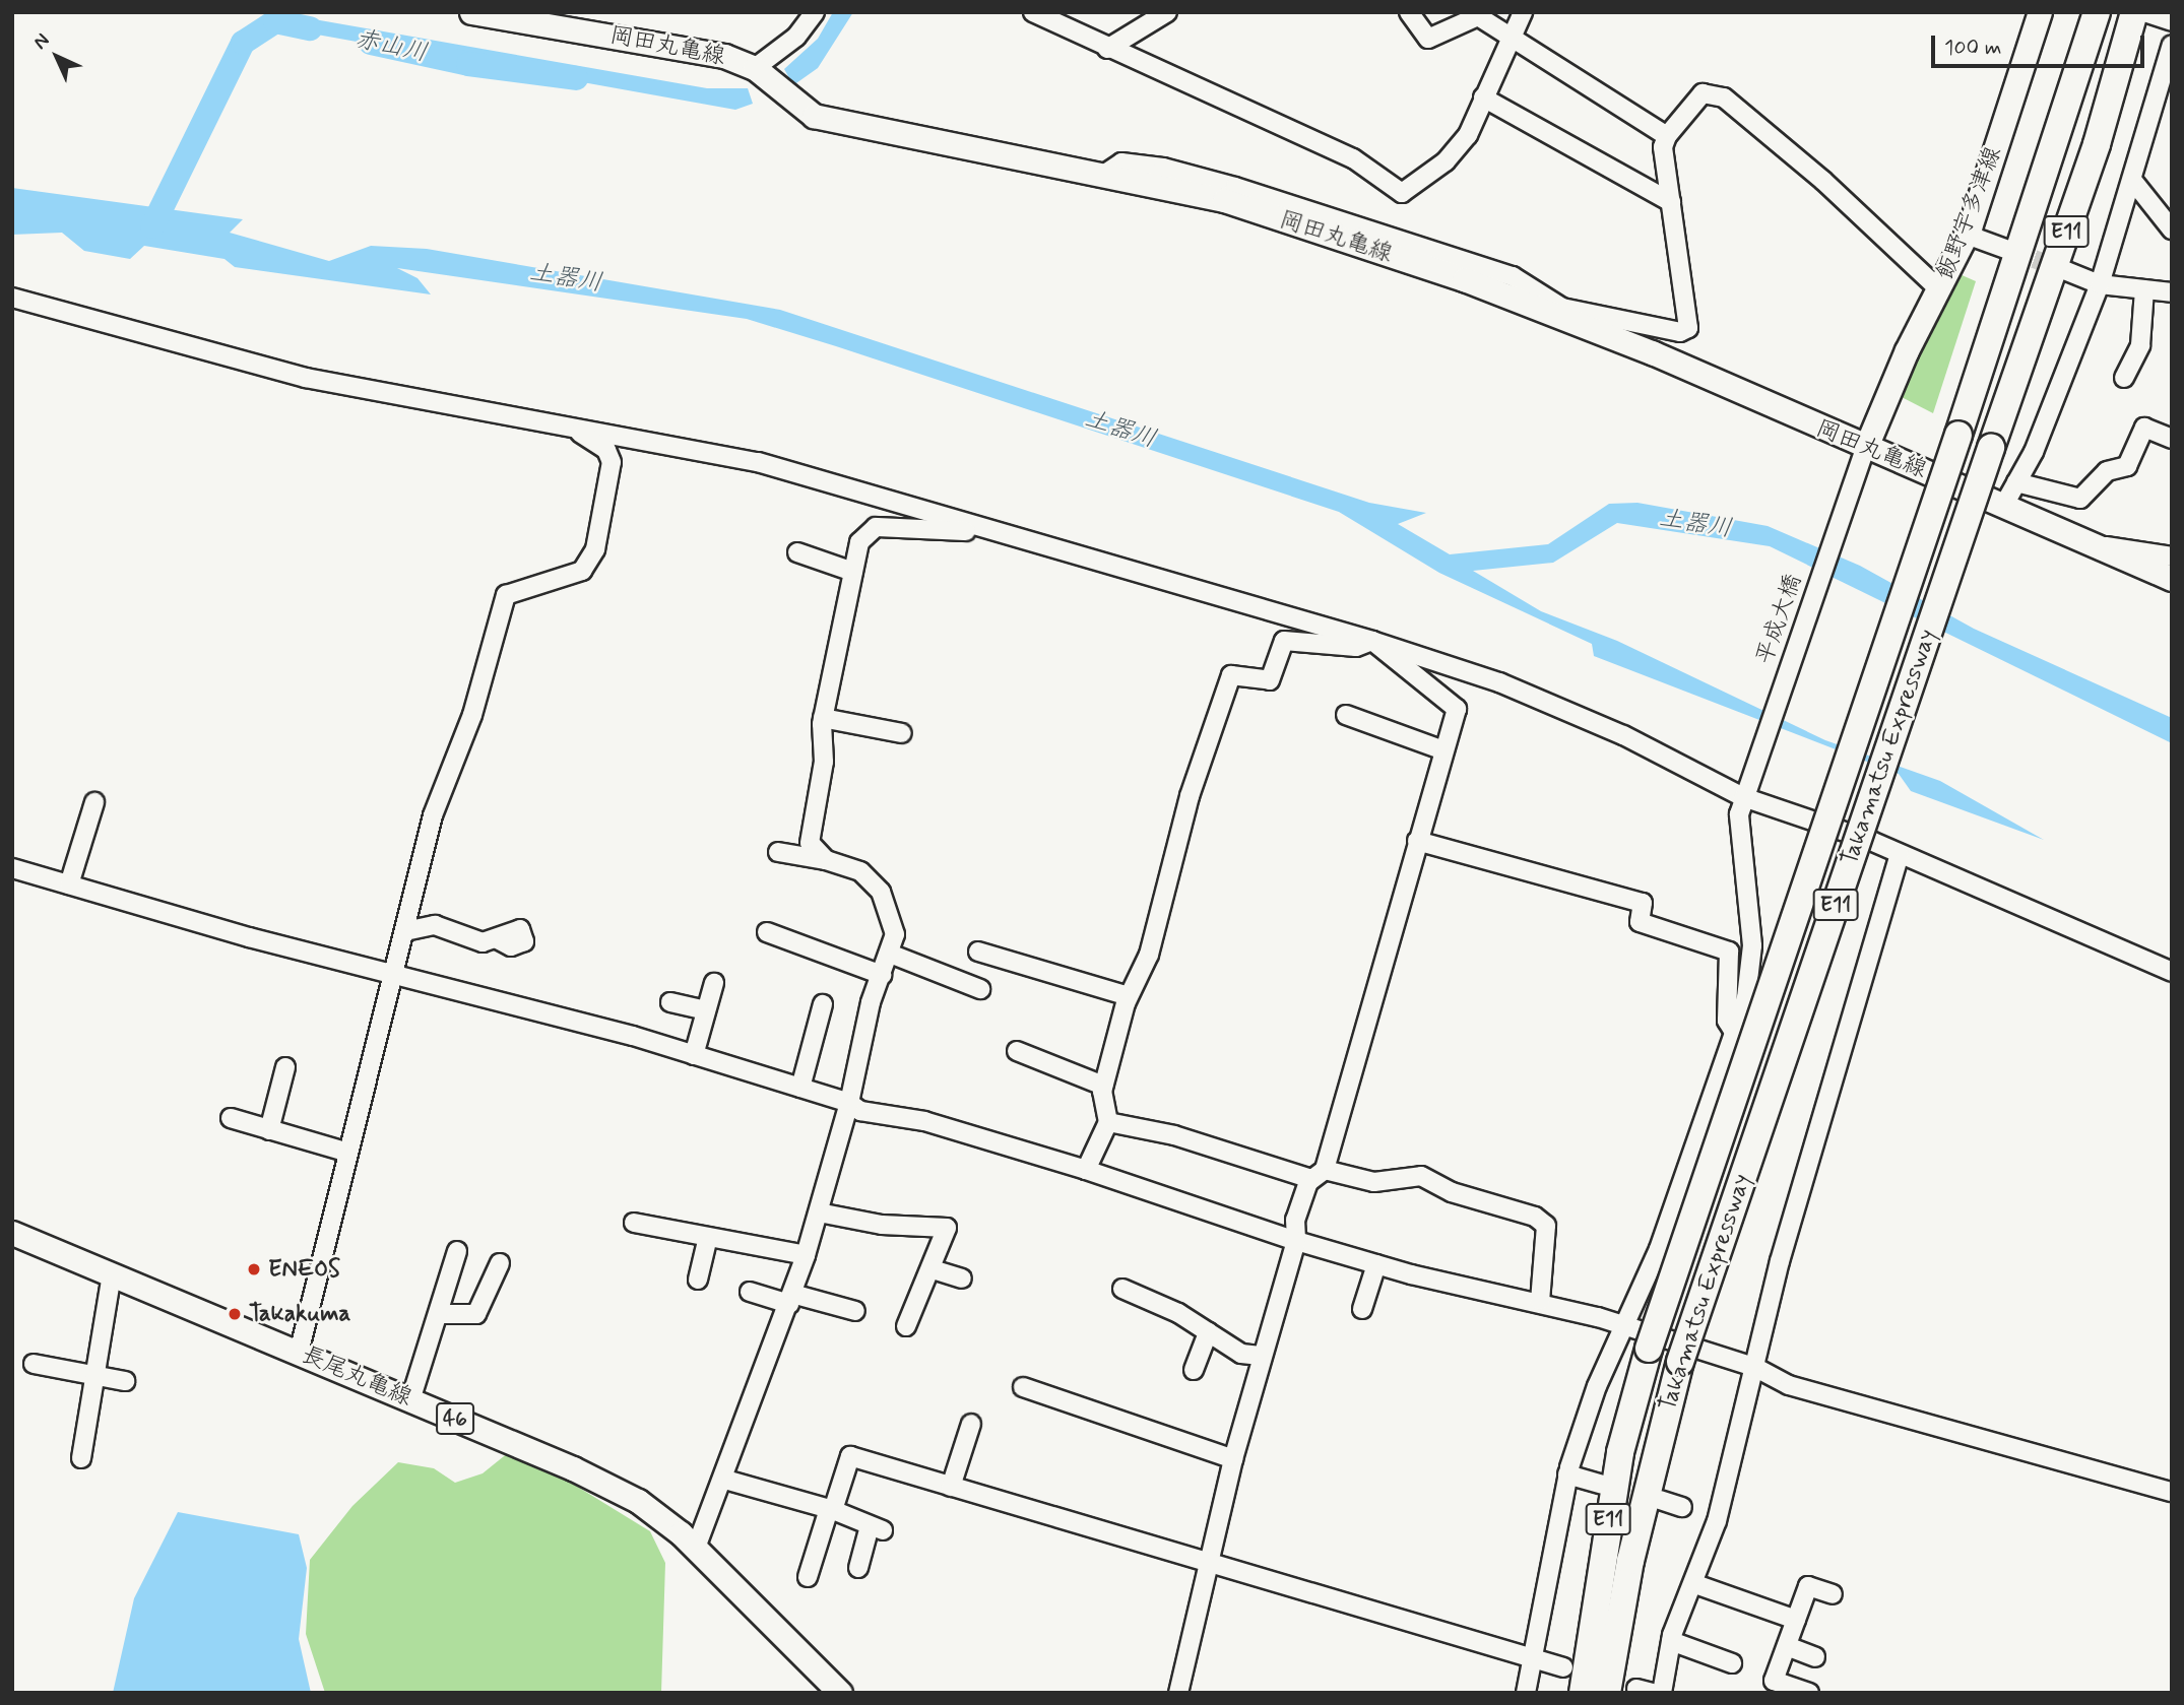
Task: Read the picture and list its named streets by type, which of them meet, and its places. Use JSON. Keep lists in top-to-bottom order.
{
  "streets": {
    "highway": ["E11", "Takamatsu Expressway"],
    "main road": [
      "岡田丸亀線",
      "飯野宇多津線",
      "長尾丸亀線",
      "46"
    ],
    "street": ["平成大橋"]
  },
  "crossings": [
    ["岡田丸亀線", "飯野宇多津線"],
    ["岡田丸亀線", "平成大橋"],
    ["飯野宇多津線", "平成大橋"]
  ],
  "water": ["赤山川", "土器川"],
  "places": ["ENEOS", "Takakuma"],
  "scale_bar": "100 m",
  "north": "top left"
}
